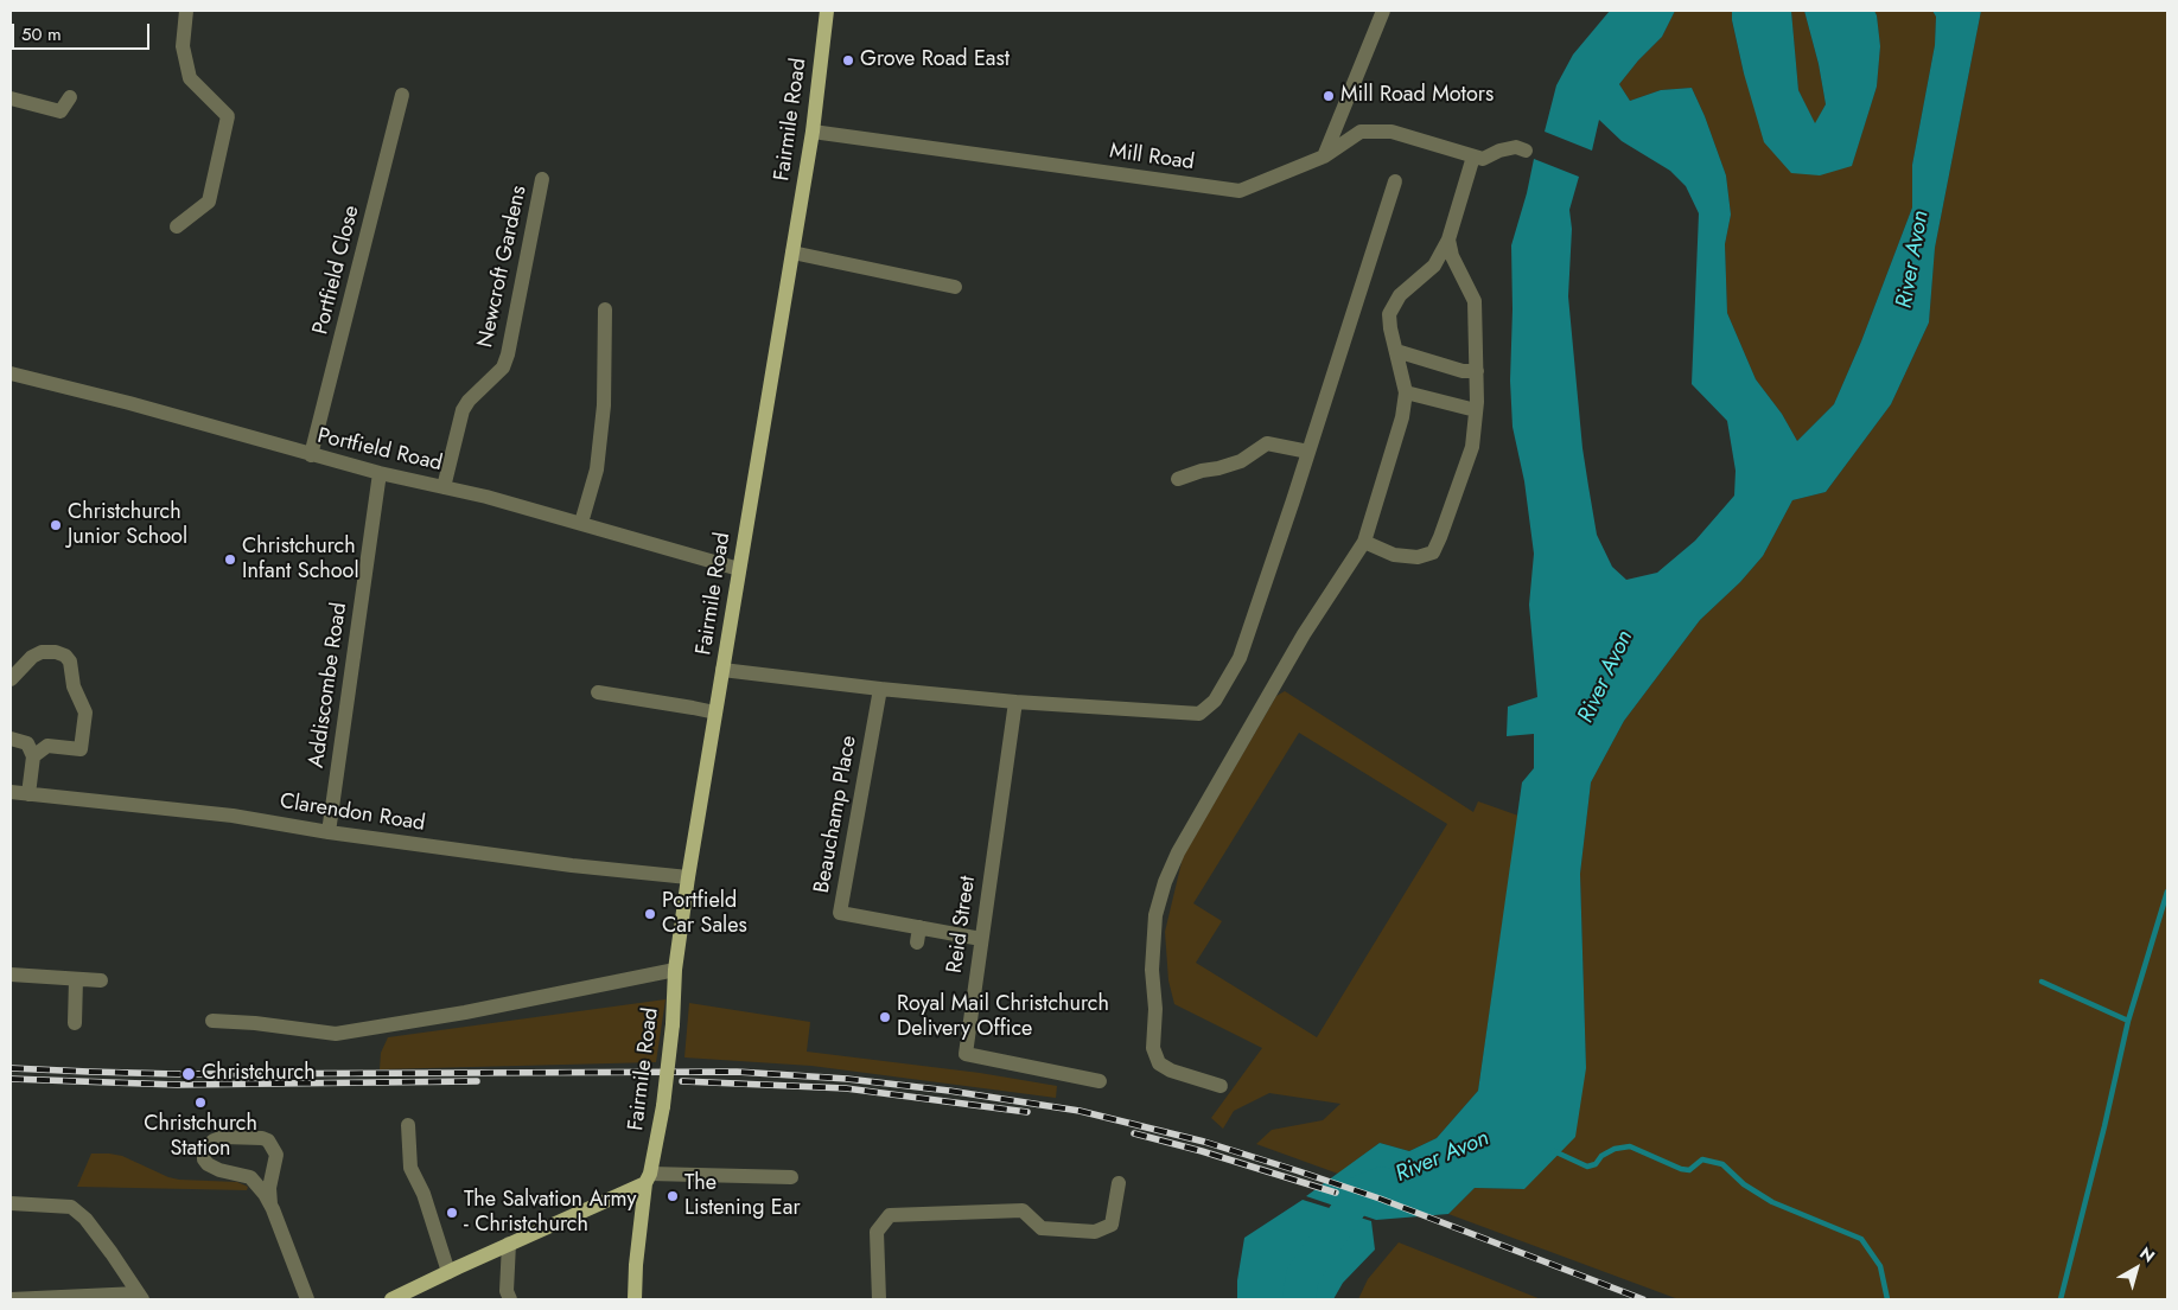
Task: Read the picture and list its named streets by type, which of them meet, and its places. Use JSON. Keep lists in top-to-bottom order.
{
  "streets": {
    "main road": ["Fairmile Road"],
    "street": [
      "Mill Road",
      "Newcroft Gardens",
      "Portfield Close",
      "Portfield Road",
      "Addiscombe Road",
      "Clarendon Road",
      "Beauchamp Place",
      "Reid Street"
    ]
  },
  "crossings": [
    ["Fairmile Road", "Mill Road"],
    ["Fairmile Road", "Portfield Road"],
    ["Fairmile Road", "Clarendon Road"],
    ["Newcroft Gardens", "Portfield Road"],
    ["Portfield Close", "Portfield Road"],
    ["Portfield Road", "Addiscombe Road"],
    ["Addiscombe Road", "Clarendon Road"],
    ["Beauchamp Place", "Reid Street"]
  ],
  "water": ["River Avon"],
  "places": [
    "Grove Road East",
    "Mill Road Motors",
    "Christchurch Junior School",
    "Christchurch Infant School",
    "Portfield Car Sales",
    "Royal Mail Christchurch Delivery Office",
    "Christchurch",
    "Christchurch Station",
    "The Listening Ear",
    "The Salvation Army - Christchurch"
  ],
  "scale_bar": "50 m",
  "north": "top right"
}
